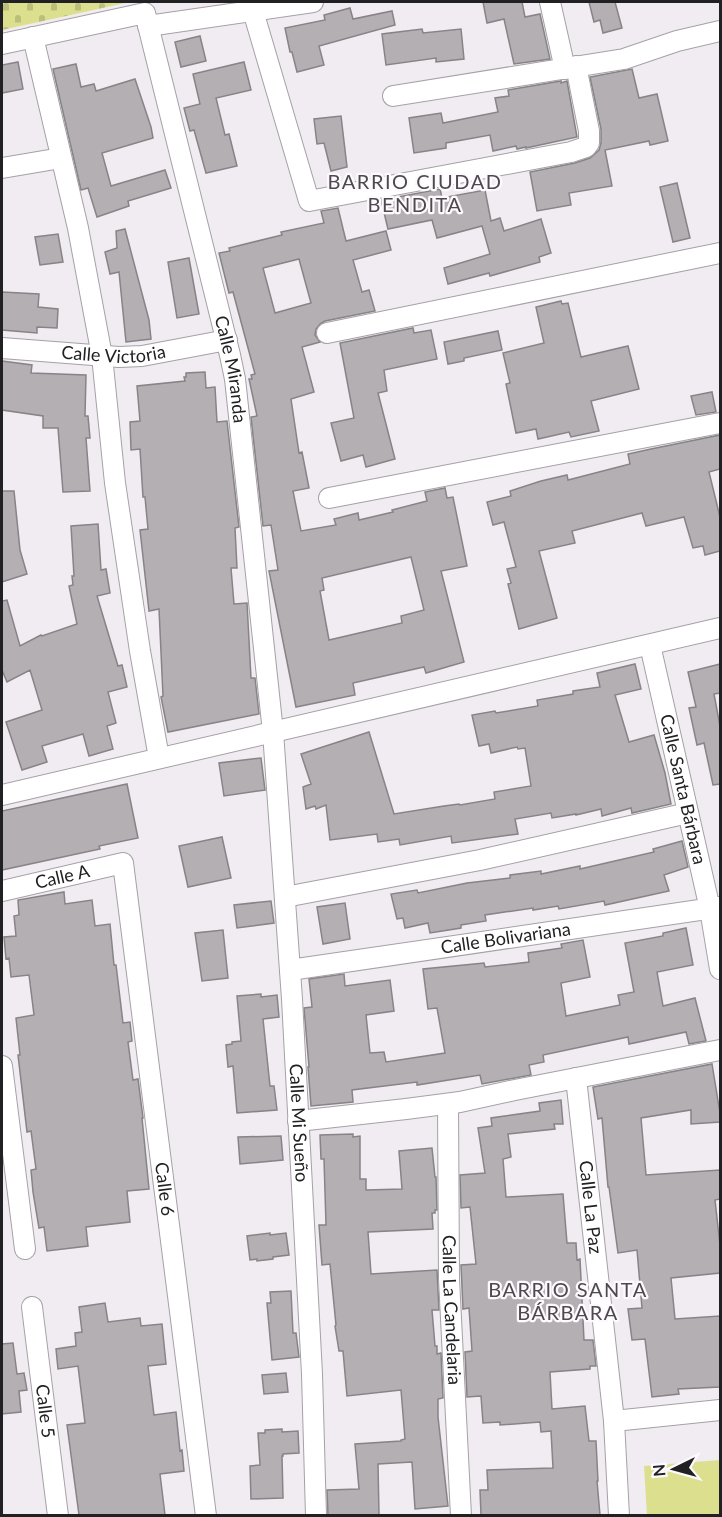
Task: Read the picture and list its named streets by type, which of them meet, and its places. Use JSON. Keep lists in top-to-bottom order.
{
  "streets": {
    "street": [
      "Calle Victoria",
      "Calle Miranda",
      "Calle Santa Bárbara",
      "Calle A",
      "Calle Bolivariana",
      "Calle Mi Sueño",
      "Calle 6",
      "Calle La Paz",
      "Calle La Candelaria",
      "Calle 5"
    ]
  },
  "crossings": [
    ["Calle Victoria", "Calle Miranda"],
    ["Calle Miranda", "Calle Mi Sueño"],
    ["Calle Santa Bárbara", "Calle Bolivariana"],
    ["Calle A", "Calle 6"],
    ["Calle Bolivariana", "Calle Mi Sueño"]
  ],
  "districts": ["BARRIO CIUDAD BENDITA", "BARRIO SANTA BÁRBARA"],
  "north": "left"
}
